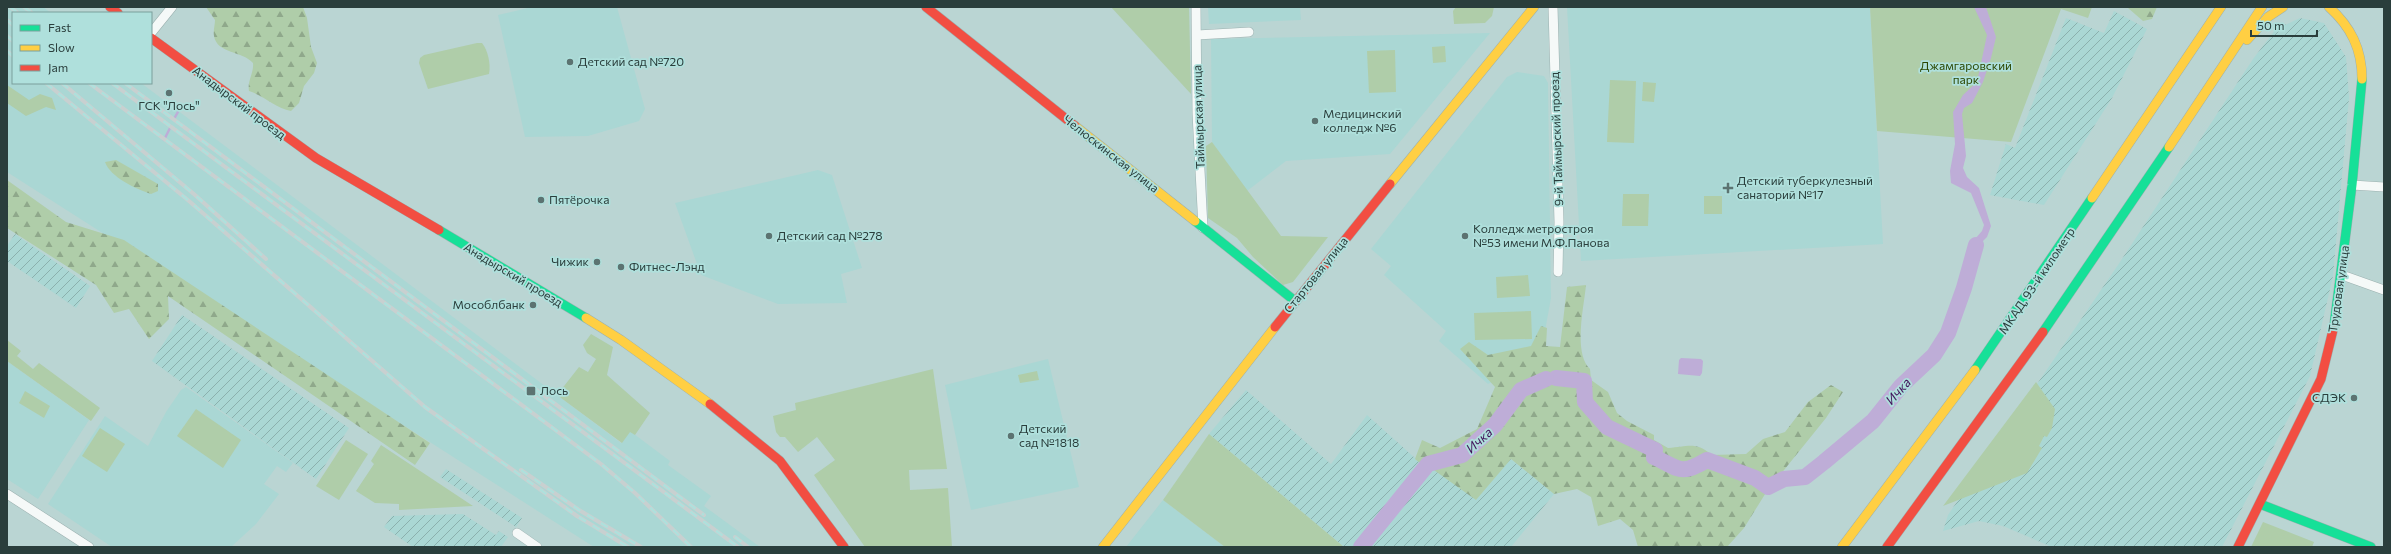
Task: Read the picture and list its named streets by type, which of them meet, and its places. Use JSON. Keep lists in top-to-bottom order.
{
  "streets": {
    "main road": [
      "Анадырский проезд",
      "Челюскинская улица",
      "Стартовая улица",
      "МКАД, 93-й километр",
      "Трудовая улица"
    ],
    "street": ["Таймырская улица", "9-й Таймырский проезд"]
  },
  "crossings": [
    ["Таймырская улица", "Челюскинская улица"],
    ["Челюскинская улица", "Стартовая улица"]
  ],
  "water": ["Ичка"],
  "parks": ["Джамгаровский парк"],
  "places": {
    "other": [
      "Детский сад №720",
      "ГСК \"Лось\"",
      "Медицинский колледж №6",
      "Пятёрочка",
      "Детский сад №278",
      "Колледж метростроя №53 имени М.Ф.Панова",
      "Чижик",
      "Фитнес-Лэнд",
      "Мособлбанк",
      "СДЭК",
      "Детский сад №1818"
    ],
    "health": ["Детский туберкулезный санаторий №17"],
    "transit": ["Лось"]
  },
  "legend": ["Fast", "Slow", "Jam"],
  "scale_bar": "50 m"
}
